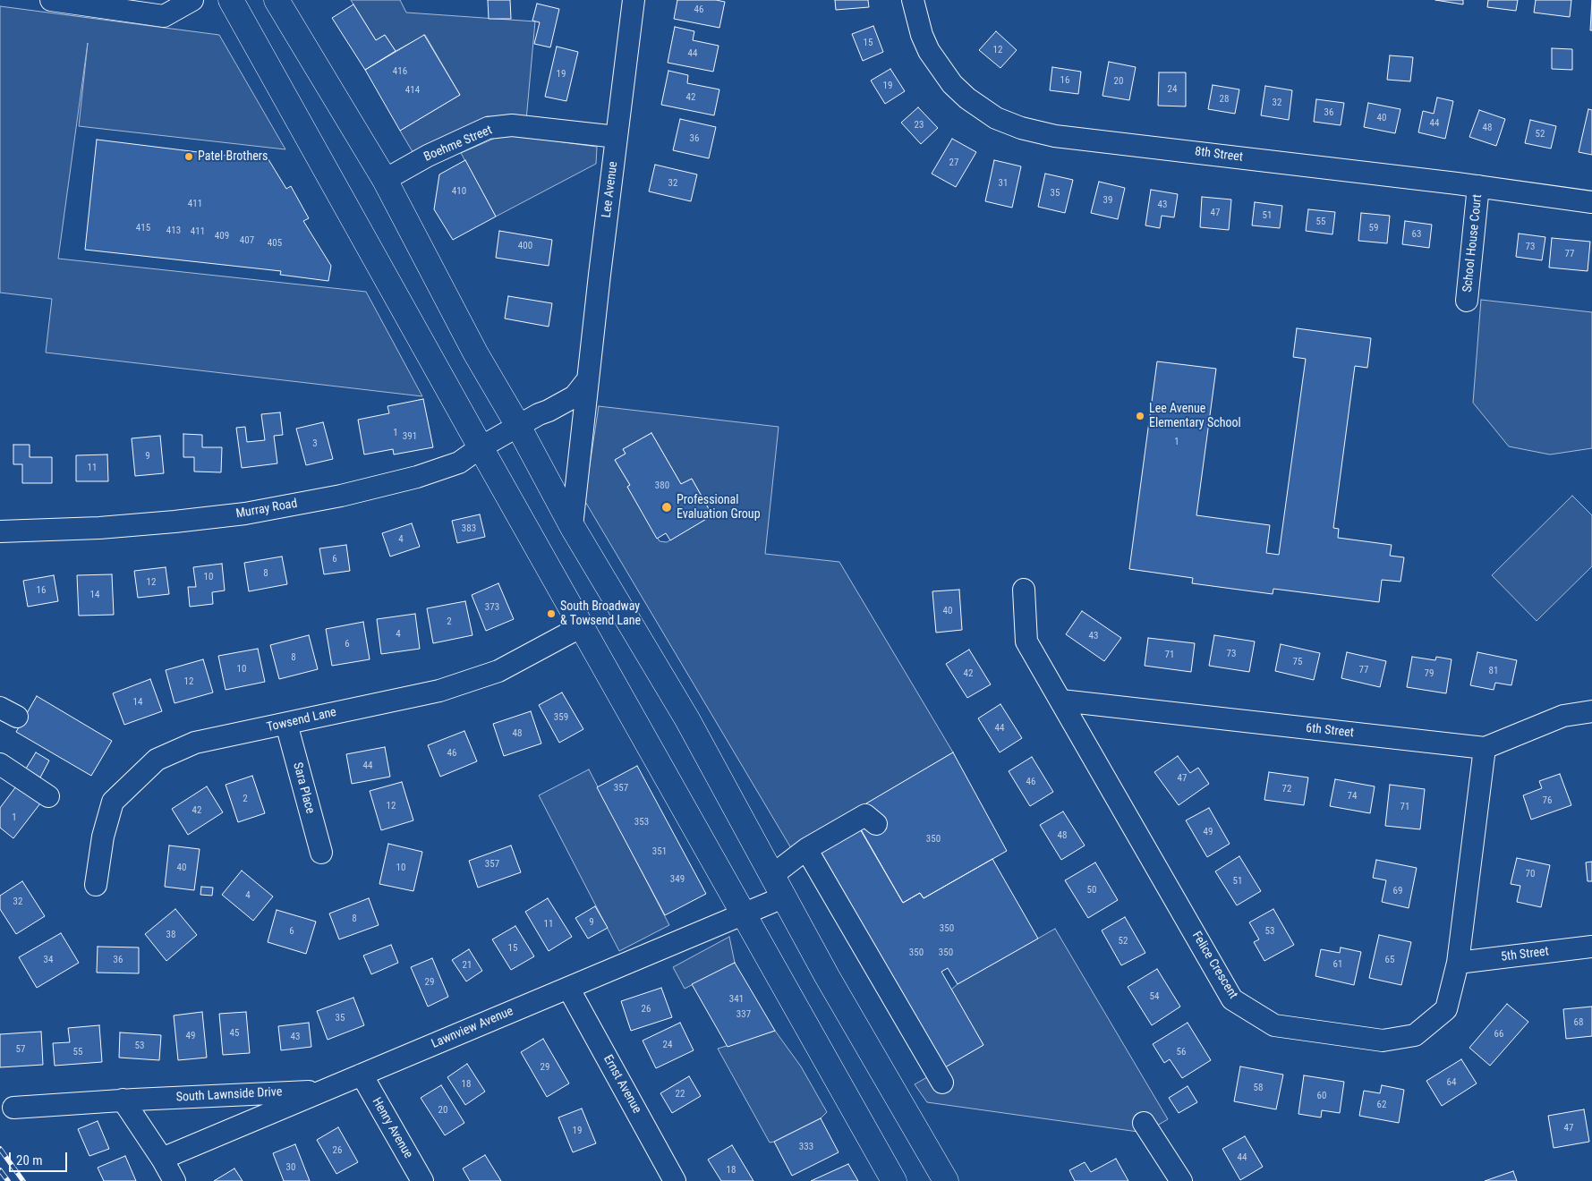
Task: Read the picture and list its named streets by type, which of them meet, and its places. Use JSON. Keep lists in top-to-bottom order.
{
  "streets": {
    "street": [
      "Boehme Street",
      "8th Street",
      "Lee Avenue",
      "School House Court",
      "Murray Road",
      "Towsend Lane",
      "6th Street",
      "Sara Place",
      "5th Street",
      "Felice Crescent",
      "Lawnview Avenue",
      "Ernst Avenue",
      "South Lawnside Drive",
      "Henry Avenue"
    ]
  },
  "crossings": [
    ["Boehme Street", "Lee Avenue"],
    ["8th Street", "School House Court"],
    ["Towsend Lane", "Sara Place"],
    ["6th Street", "Felice Crescent"],
    ["5th Street", "Felice Crescent"],
    ["Lawnview Avenue", "Ernst Avenue"],
    ["Lawnview Avenue", "South Lawnside Drive"],
    ["Lawnview Avenue", "Henry Avenue"]
  ],
  "places": [
    "Patel Brothers",
    "Lee Avenue Elementary School",
    "Professional Evaluation Group",
    "South Broadway & Towsend Lane"
  ],
  "house_numbers": [
    "46",
    "15",
    "12",
    "44",
    "416",
    "19",
    "16",
    "20",
    "19",
    "24",
    "414",
    "42",
    "28",
    "32",
    "36",
    "40",
    "44",
    "23",
    "48",
    "52",
    "36",
    "27",
    "32",
    "31",
    "410",
    "35",
    "39",
    "411",
    "43",
    "47",
    "51",
    "55",
    "415",
    "59",
    "413",
    "411",
    "63",
    "409",
    "407",
    "405",
    "400",
    "73",
    "77",
    "1",
    "391",
    "1",
    "3",
    "9",
    "11",
    "380",
    "383",
    "4",
    "6",
    "8",
    "10",
    "12",
    "16",
    "14",
    "373",
    "40",
    "2",
    "4",
    "43",
    "6",
    "73",
    "71",
    "8",
    "75",
    "10",
    "77",
    "81",
    "42",
    "79",
    "12",
    "14",
    "359",
    "44",
    "48",
    "46",
    "44",
    "47",
    "46",
    "357",
    "72",
    "74",
    "2",
    "76",
    "12",
    "71",
    "42",
    "1",
    "353",
    "49",
    "48",
    "350",
    "351",
    "357",
    "40",
    "10",
    "70",
    "349",
    "51",
    "50",
    "69",
    "4",
    "32",
    "8",
    "9",
    "11",
    "350",
    "6",
    "53",
    "38",
    "52",
    "15",
    "350",
    "350",
    "34",
    "36",
    "65",
    "61",
    "21",
    "29",
    "54",
    "341",
    "26",
    "337",
    "35",
    "68",
    "45",
    "66",
    "49",
    "43",
    "24",
    "53",
    "57",
    "55",
    "56",
    "29",
    "64",
    "18",
    "58",
    "22",
    "60",
    "62",
    "20",
    "47",
    "19",
    "333",
    "26",
    "44",
    "30",
    "18"
  ],
  "scale_bar": "20 m"
}
